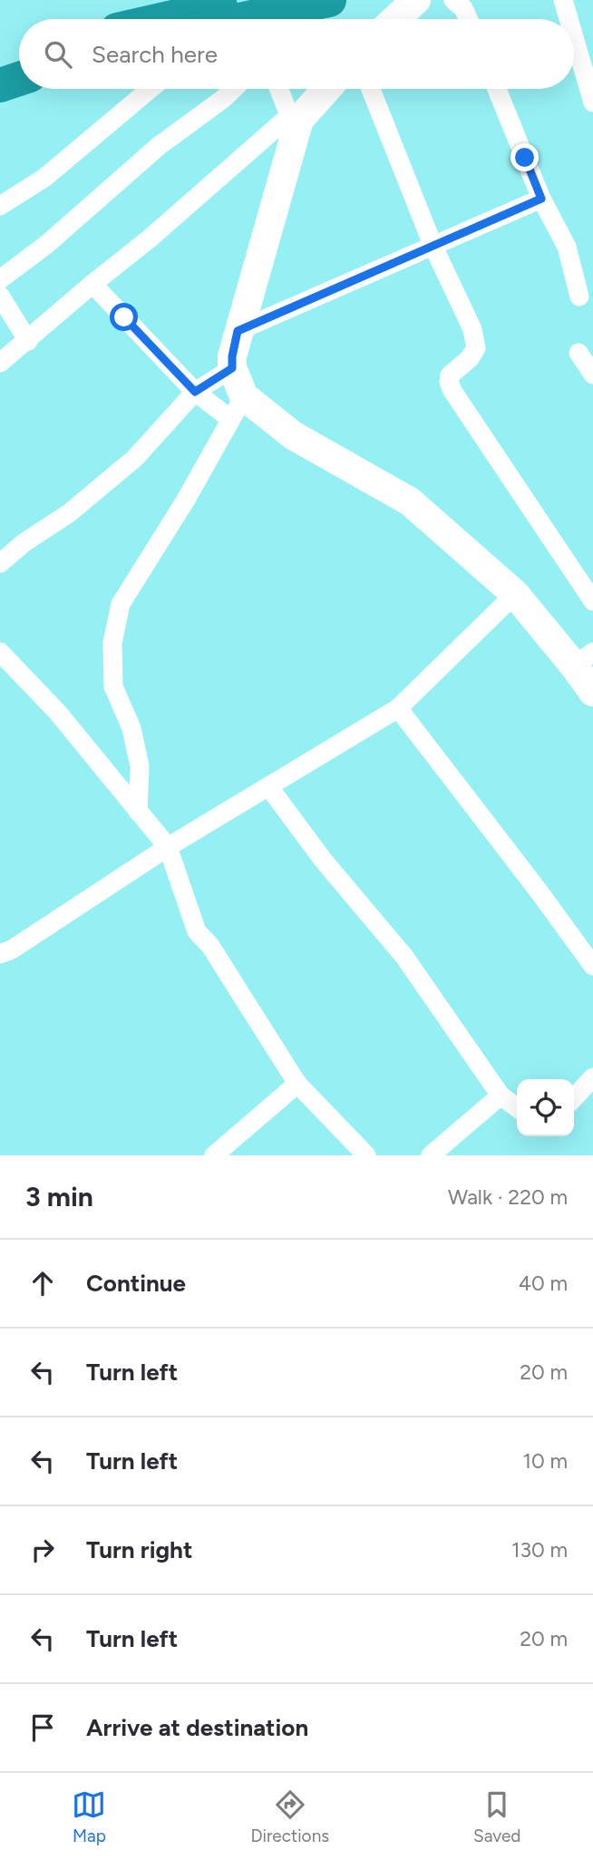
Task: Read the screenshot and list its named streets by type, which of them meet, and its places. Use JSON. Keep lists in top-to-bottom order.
{
  "page": {
    "search": "Search here",
    "heading": ["3 min", "Walk · 220 m"],
    "list": [
      ["Continue", "40 m"],
      ["Turn left", "20 m"],
      ["Turn left", "10 m"],
      ["Turn right", "130 m"],
      ["Turn left", "20 m"],
      "Arrive at destination"
    ],
    "nav": ["Map", "Directions", "Saved"]
  }
}
